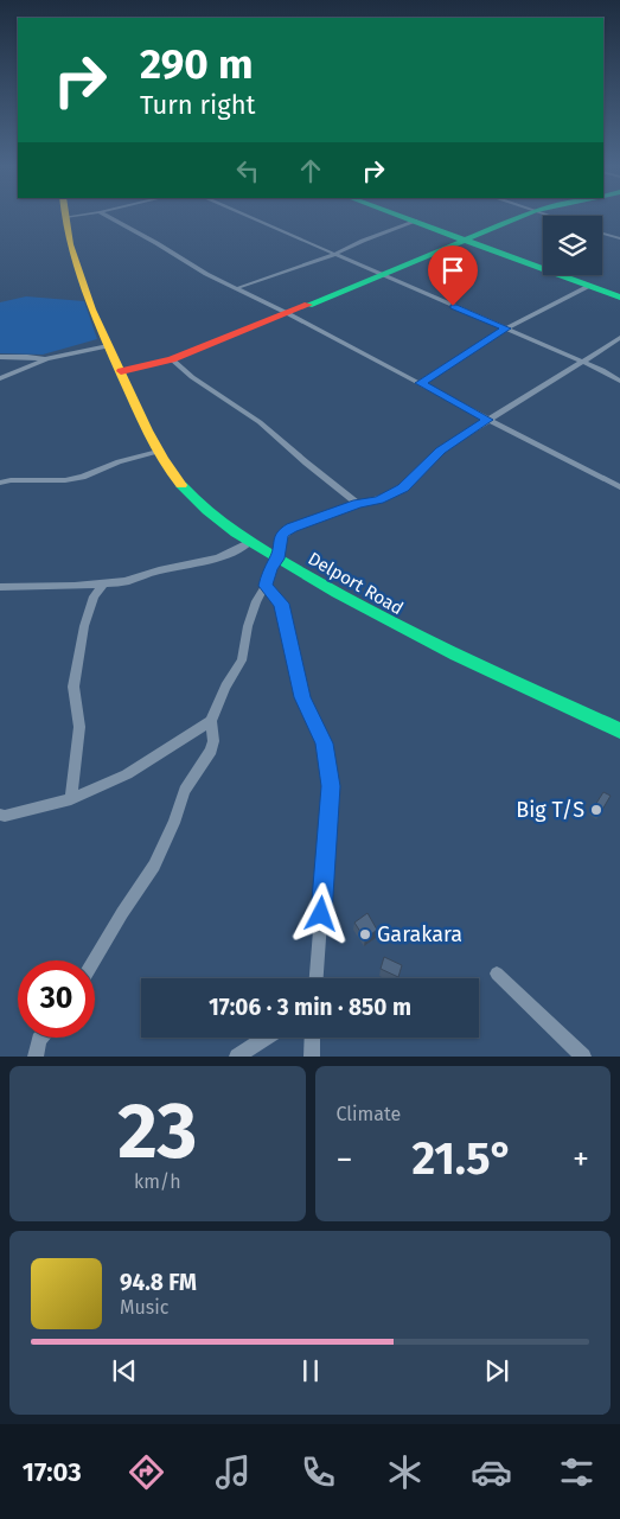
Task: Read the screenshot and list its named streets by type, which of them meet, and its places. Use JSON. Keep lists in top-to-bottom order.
{
  "streets": {
    "street": ["Delport Road"]
  },
  "places": ["Big T/S", "Garakara"],
  "page": {
    "turn": ["290 m", "Turn right"],
    "limit": "30",
    "trip": "17:06 · 3 min · 850 m",
    "tile": [
      ["23", "km/h"],
      "Climate"
    ],
    "heat": ["−", "21.5°", "+"],
    "song": ["94.8 FM", "Music"],
    "tabs": "17:03"
  }
}
